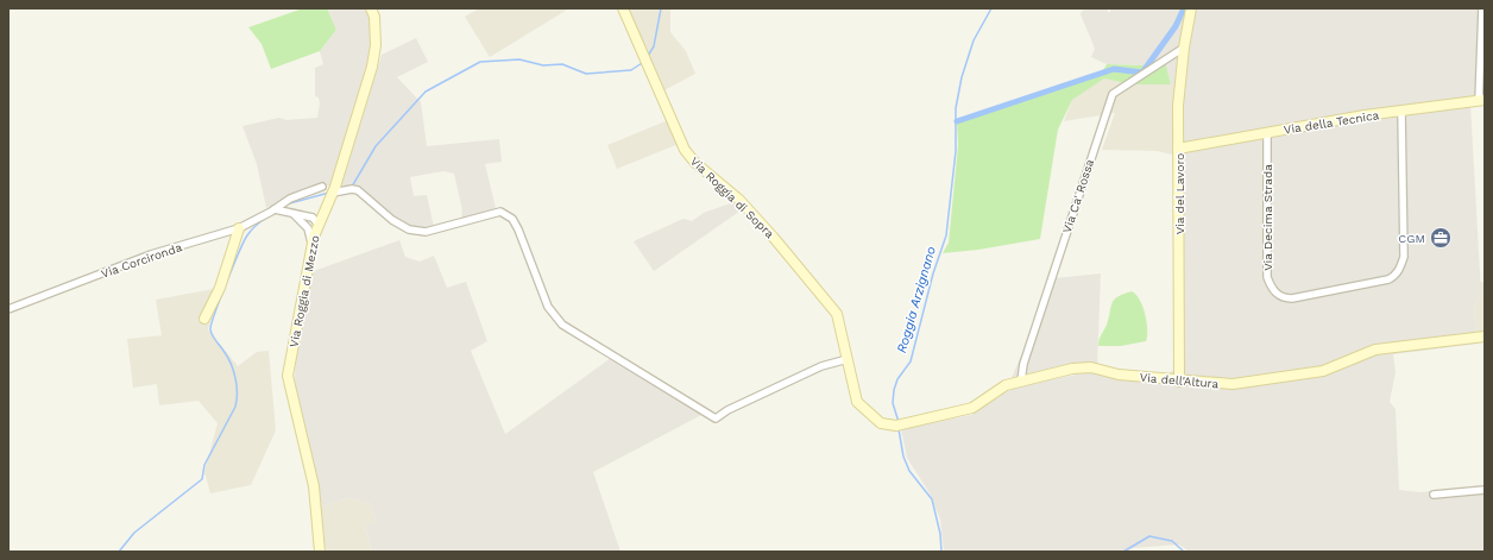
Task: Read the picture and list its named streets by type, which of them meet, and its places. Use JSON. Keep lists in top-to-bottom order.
{
  "streets": {
    "street": [
      "Via della Tecnica",
      "Via del Lavoro",
      "Via Ca' Rossa",
      "Via Roggia di Sopra",
      "Via Decima Strada",
      "Via Corcironda",
      "Via Roggia di Mezzo",
      "Via dell'Altura"
    ]
  },
  "crossings": [
    ["Via della Tecnica", "Via del Lavoro"],
    ["Via della Tecnica", "Via Decima Strada"],
    ["Via del Lavoro", "Via Ca' Rossa"],
    ["Via del Lavoro", "Via dell'Altura"],
    ["Via Ca' Rossa", "Via dell'Altura"],
    ["Via Roggia di Sopra", "Via dell'Altura"]
  ],
  "water": ["Roggia Arzignano"],
  "places": {
    "office": ["CGM"]
  }
}
